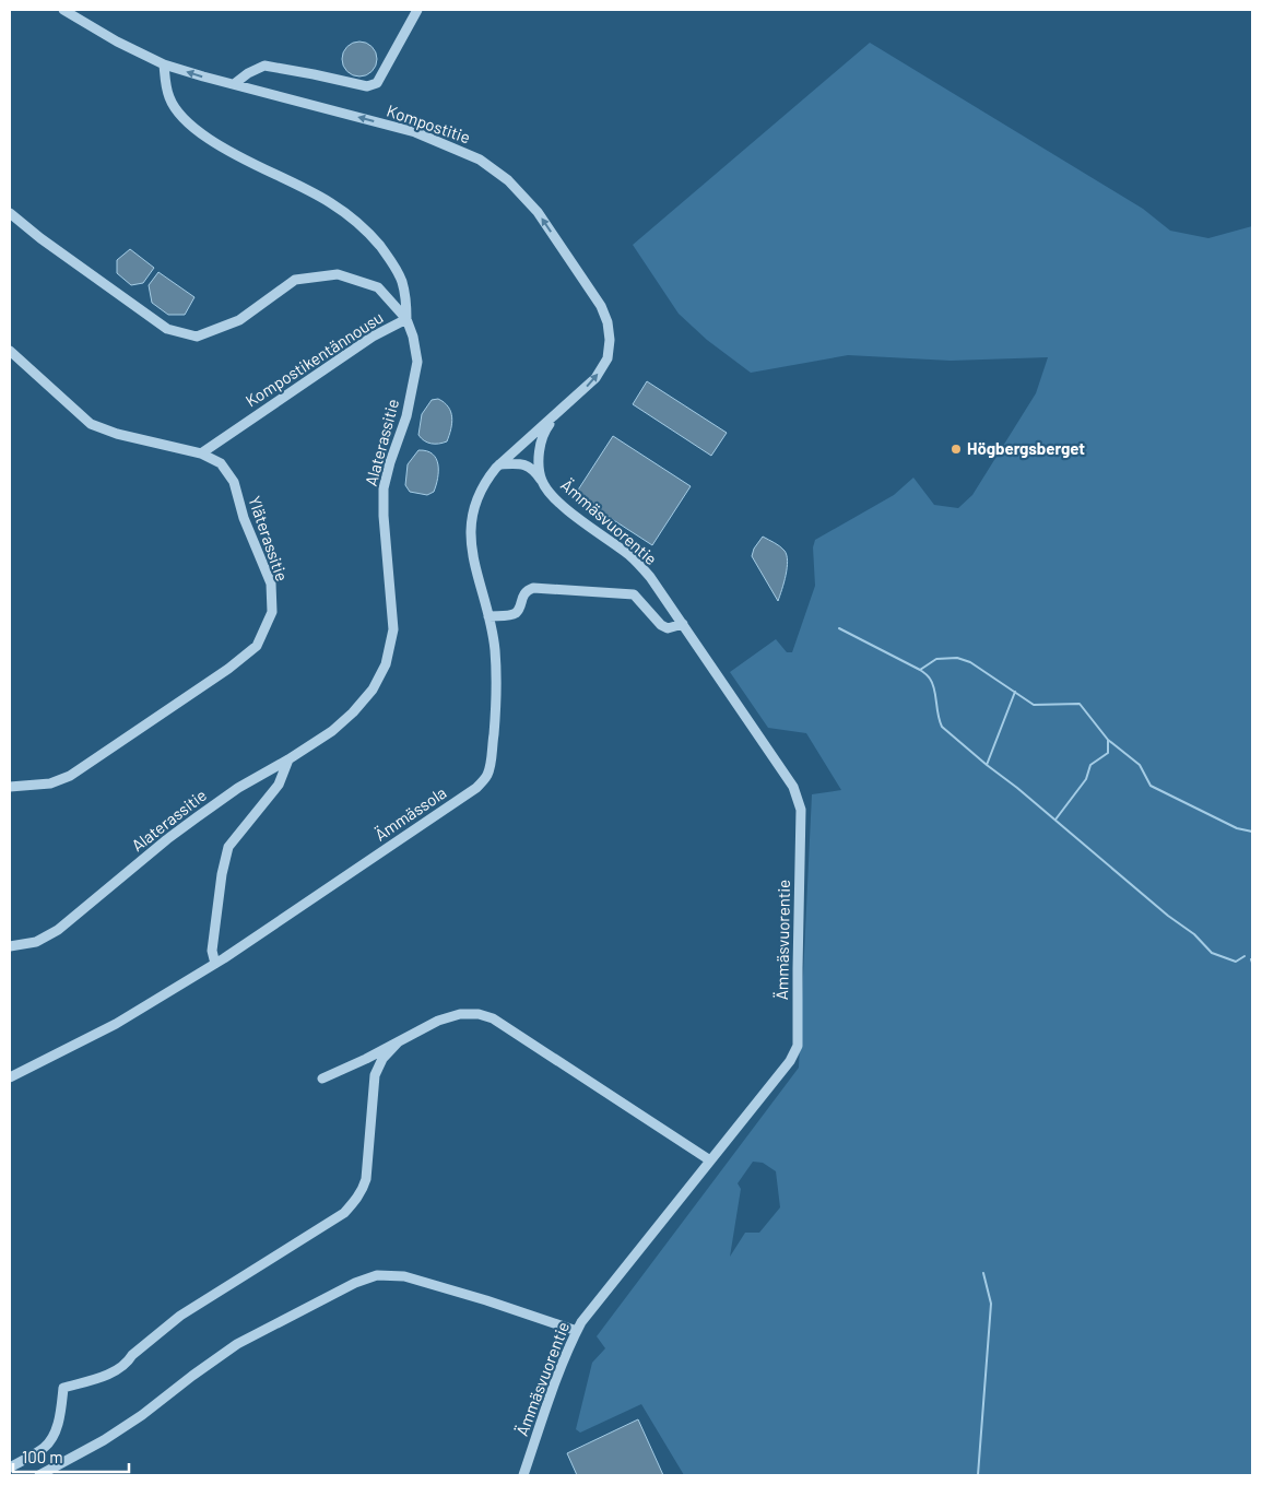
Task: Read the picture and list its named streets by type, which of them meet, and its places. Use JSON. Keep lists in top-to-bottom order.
{
  "streets": {
    "street": [
      "Kompostitie",
      "Kompostikentännousu",
      "Alaterassitie",
      "Ämmäsvuorentie",
      "Yläterassitie",
      "Ämmässola"
    ]
  },
  "crossings": [
    ["Kompostitie", "Kompostikentännousu"],
    ["Kompostitie", "Ämmäsvuorentie"],
    ["Kompostitie", "Ämmässola"],
    ["Kompostikentännousu", "Alaterassitie"],
    ["Kompostikentännousu", "Yläterassitie"],
    ["Ämmäsvuorentie", "Ämmässola"]
  ],
  "one_way": ["Kompostitie"],
  "places": ["Högbergsberget"],
  "scale_bar": "100 m"
}
